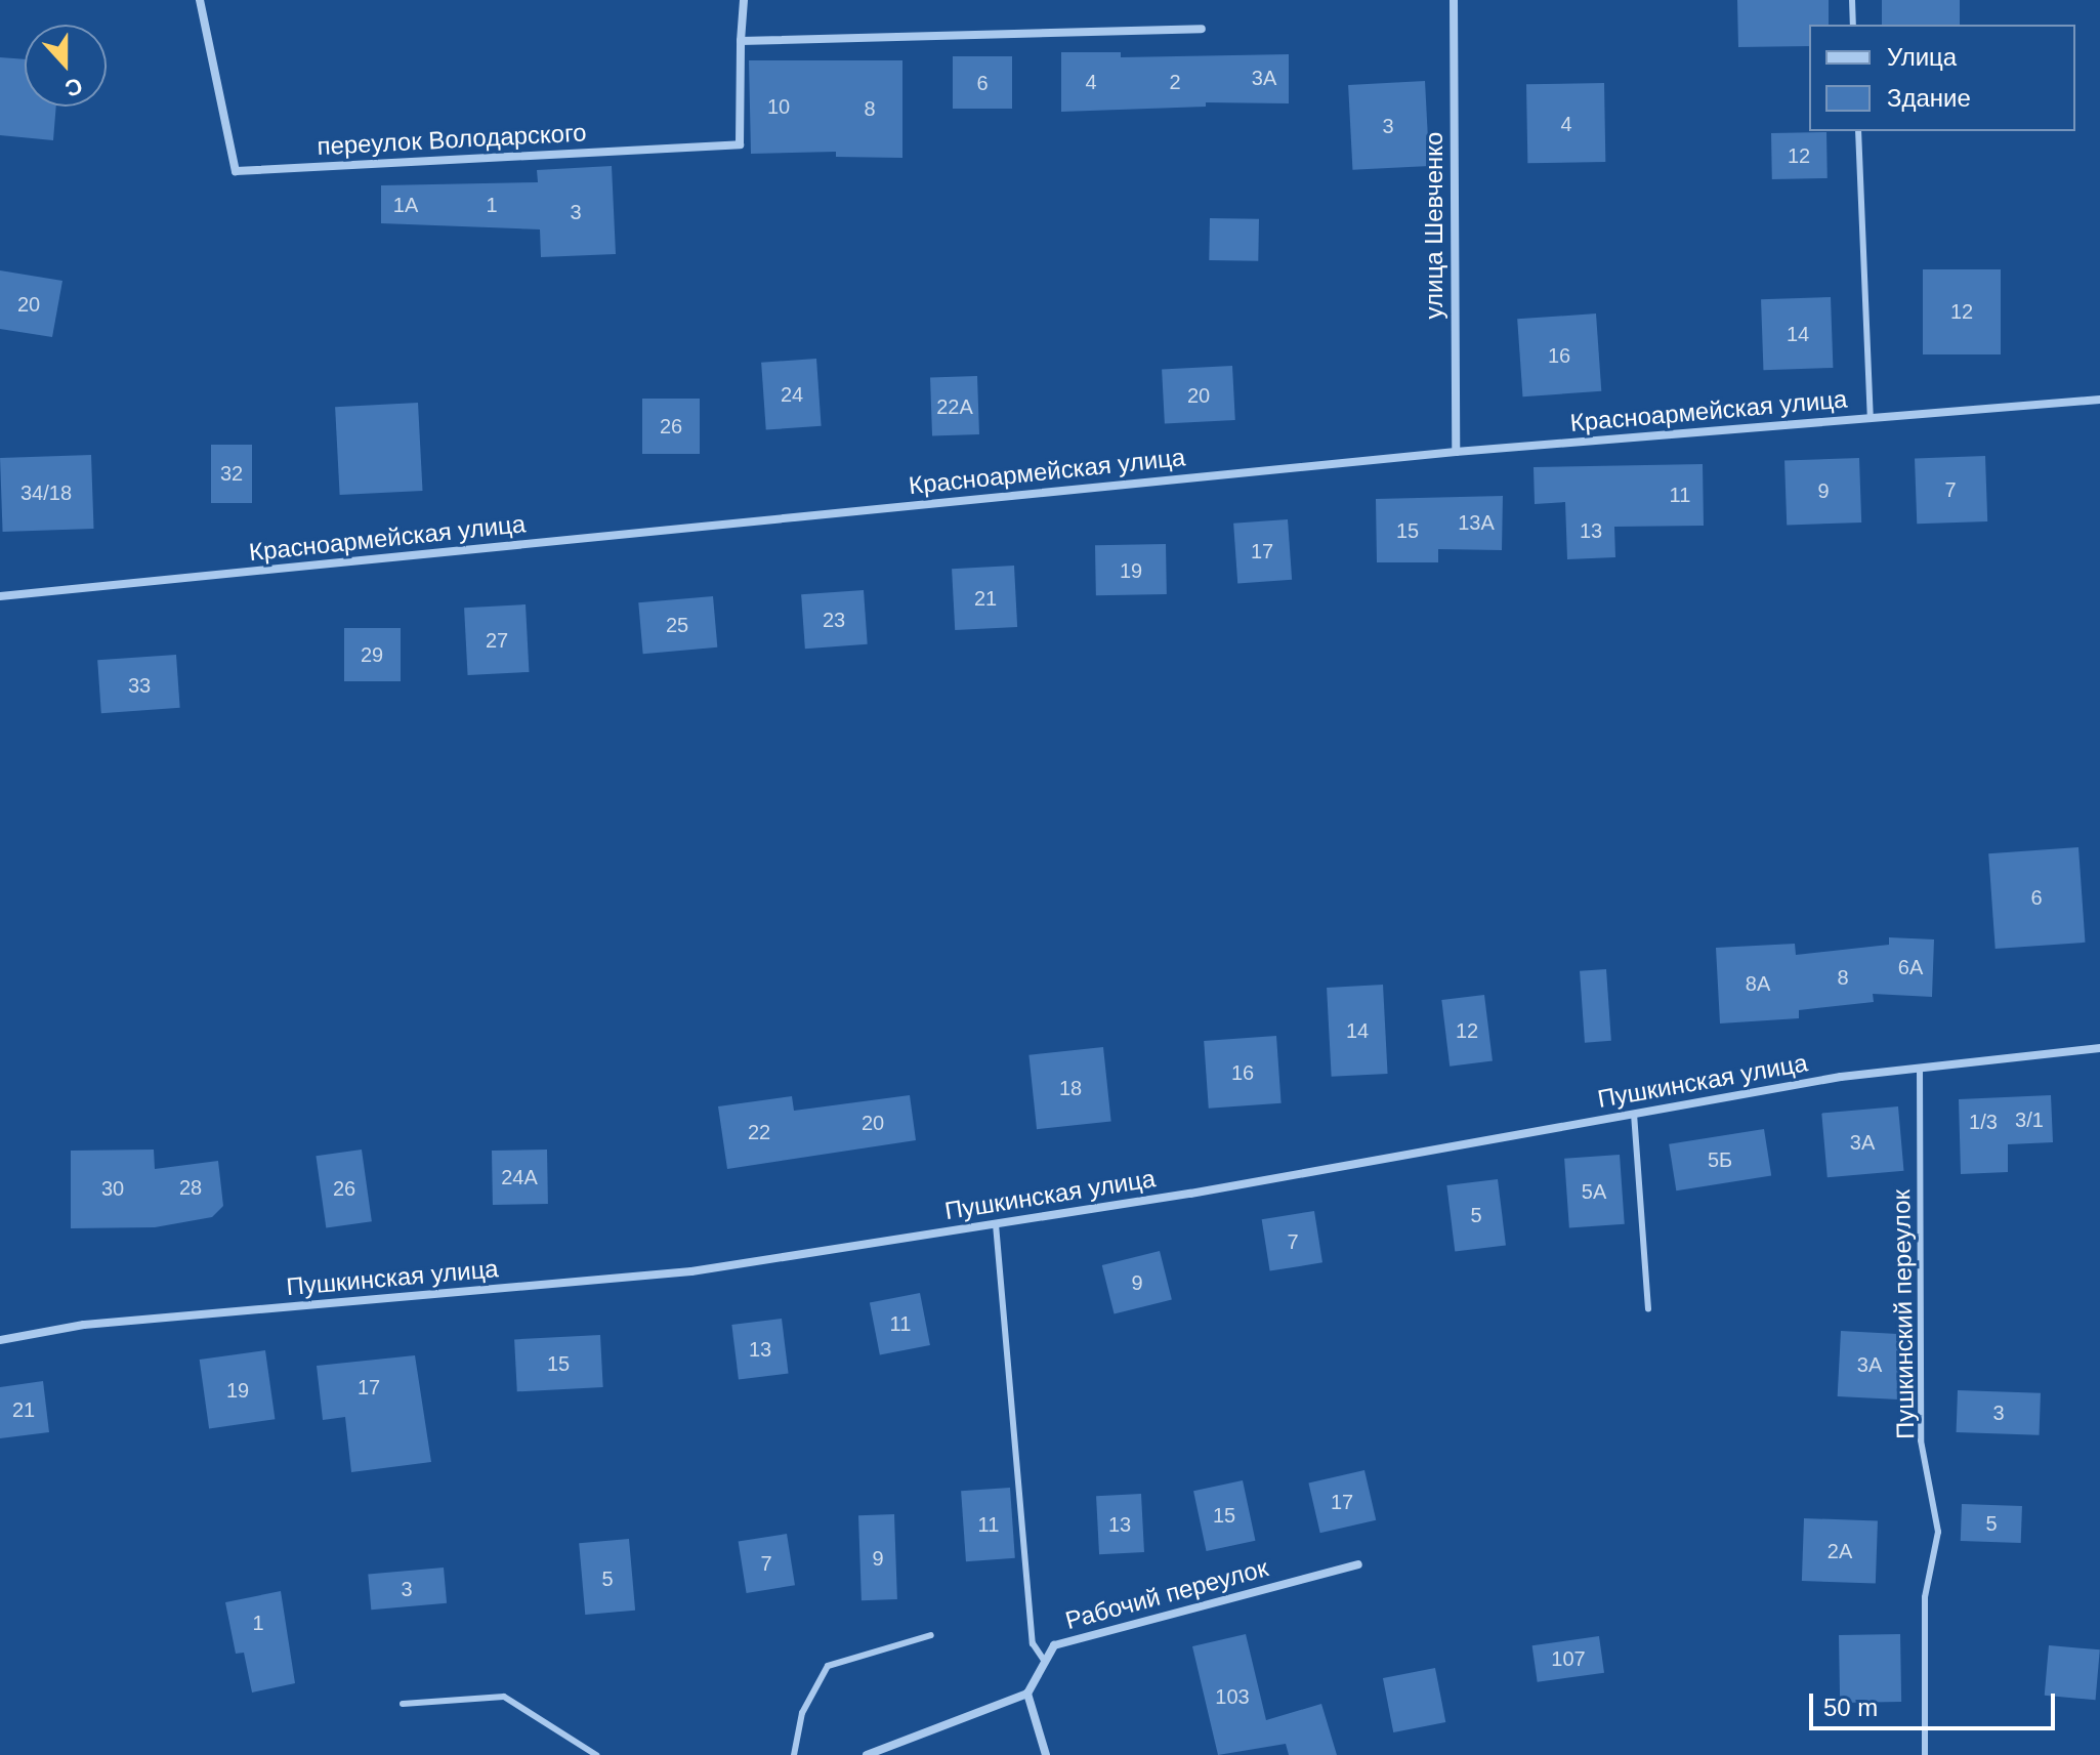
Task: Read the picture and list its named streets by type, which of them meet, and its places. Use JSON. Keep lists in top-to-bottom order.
{
  "streets": {
    "street": [
      "переулок Володарского",
      "улица Шевченко",
      "Красноармейская улица",
      "Пушкинская улица",
      "Рабочий переулок"
    ],
    "lane": ["Пушкинский переулок"]
  },
  "crossings": [
    ["улица Шевченко", "Красноармейская улица"],
    ["Пушкинская улица", "Пушкинский переулок"]
  ],
  "house_numbers": [
    "3А",
    "4",
    "2",
    "6",
    "10",
    "8",
    "4",
    "3",
    "12",
    "1А",
    "1",
    "3",
    "20",
    "12",
    "14",
    "16",
    "24",
    "20",
    "22А",
    "26",
    "32",
    "7",
    "9",
    "34/18",
    "11",
    "13А",
    "15",
    "13",
    "17",
    "19",
    "21",
    "23",
    "25",
    "27",
    "29",
    "33",
    "6",
    "6А",
    "8",
    "8А",
    "14",
    "12",
    "16",
    "18",
    "3/1",
    "1/3",
    "20",
    "22",
    "3А",
    "5Б",
    "24А",
    "28",
    "30",
    "26",
    "5А",
    "5",
    "7",
    "9",
    "11",
    "13",
    "15",
    "3А",
    "17",
    "19",
    "21",
    "3",
    "17",
    "15",
    "5",
    "11",
    "13",
    "2А",
    "9",
    "7",
    "5",
    "3",
    "1",
    "107",
    "103"
  ],
  "legend": ["Улица", "Здание"],
  "scale_bar": "50 m",
  "north": "bottom"
}
